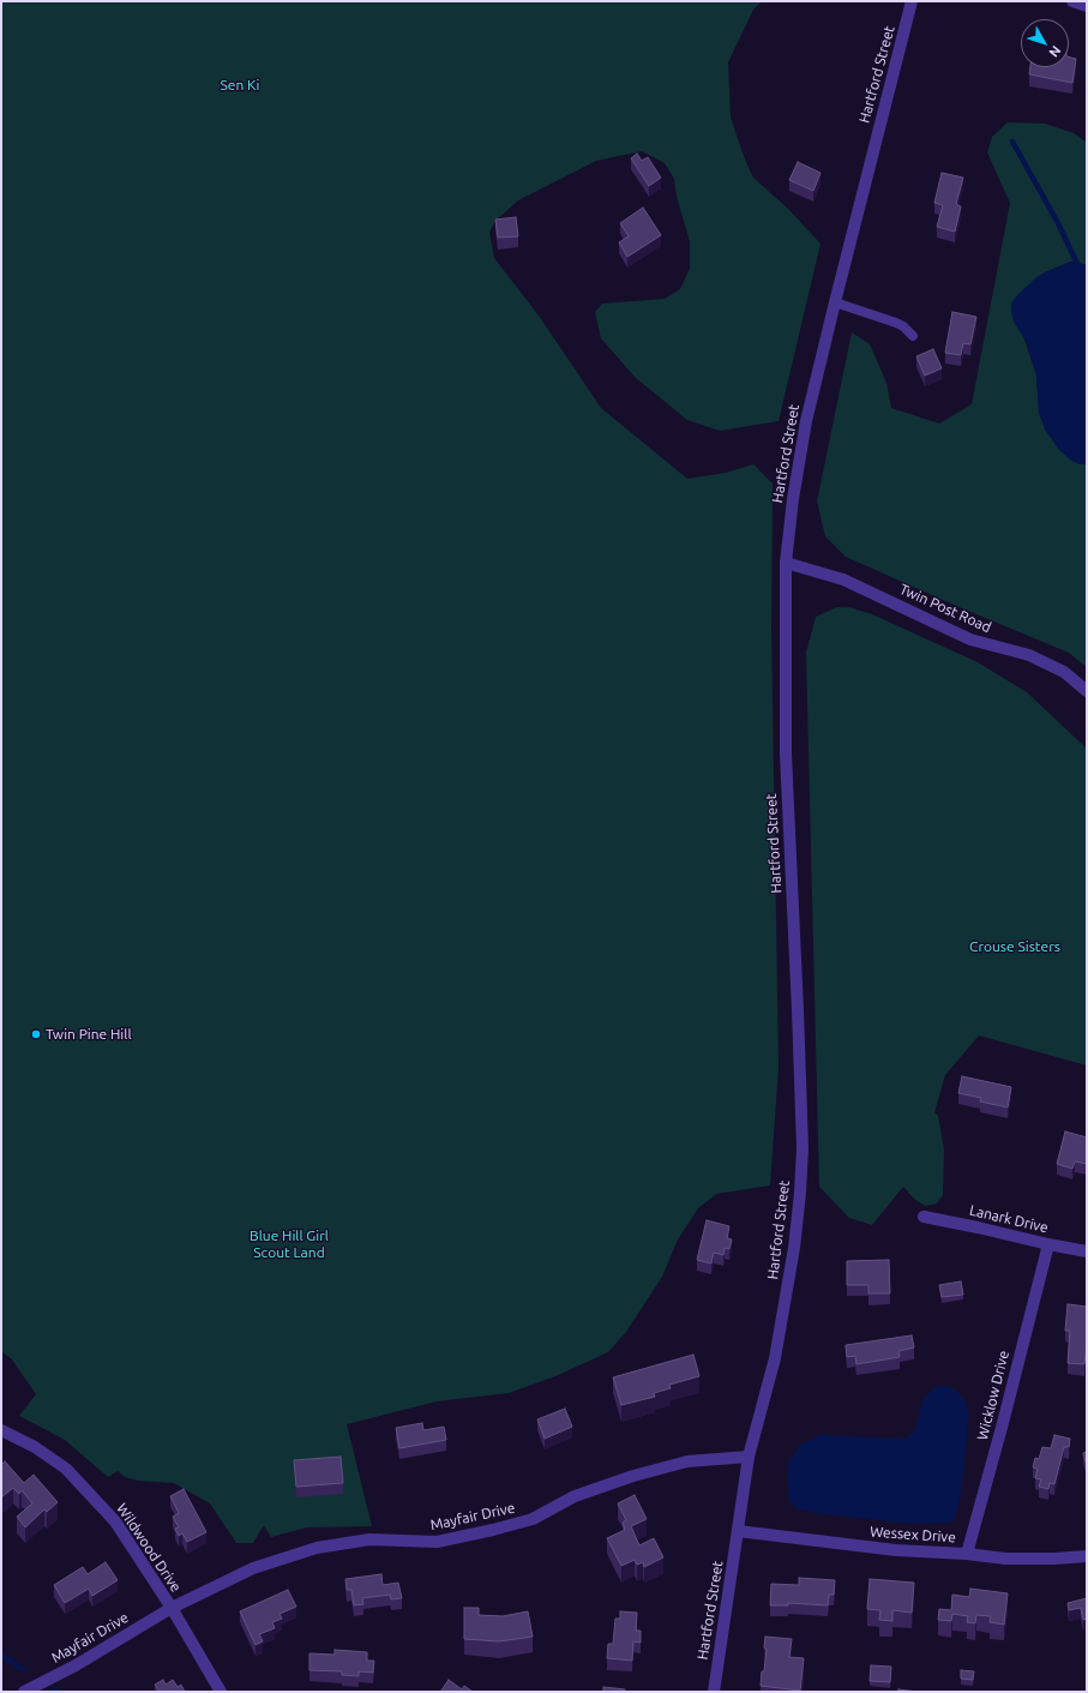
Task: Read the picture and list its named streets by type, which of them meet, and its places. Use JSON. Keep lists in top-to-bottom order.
{
  "streets": {
    "street": [
      "Hartford Street",
      "Twin Post Road",
      "Lanark Drive",
      "Wicklow Drive",
      "Mayfair Drive",
      "Wessex Drive",
      "Wildwood Drive"
    ]
  },
  "crossings": [
    ["Hartford Street", "Twin Post Road"],
    ["Hartford Street", "Mayfair Drive"],
    ["Hartford Street", "Wessex Drive"],
    ["Lanark Drive", "Wicklow Drive"],
    ["Wicklow Drive", "Wessex Drive"],
    ["Mayfair Drive", "Wildwood Drive"]
  ],
  "parks": ["Sen Ki", "Crouse Sisters", "Blue Hill Girl Scout Land"],
  "places": ["Twin Pine Hill"],
  "north": "bottom right"
}
